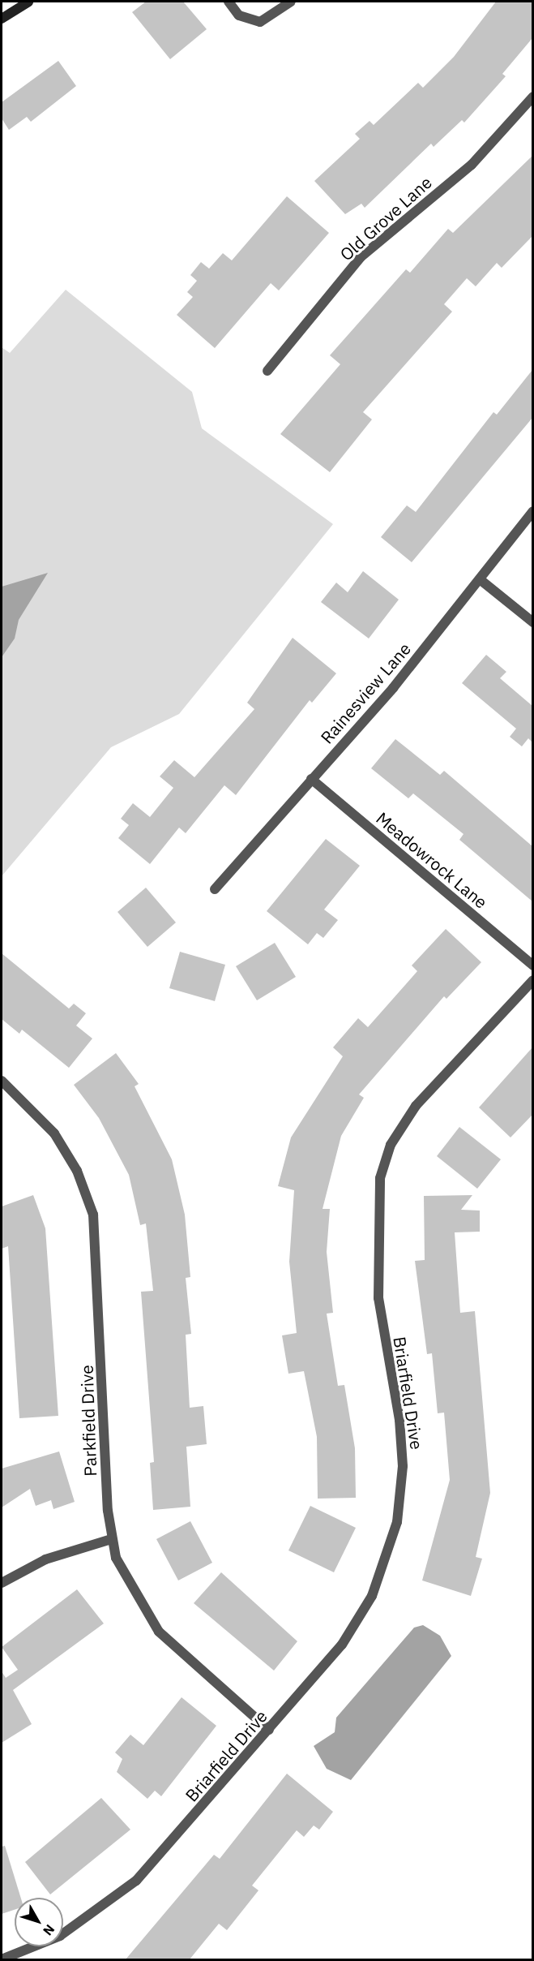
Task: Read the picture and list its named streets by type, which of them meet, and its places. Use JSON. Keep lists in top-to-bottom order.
{
  "streets": {
    "street": [
      "Old Grove Lane",
      "Rainesview Lane",
      "Meadowrock Lane",
      "Briarfield Drive",
      "Parkfield Drive"
    ]
  },
  "crossings": [
    ["Rainesview Lane", "Meadowrock Lane"],
    ["Briarfield Drive", "Parkfield Drive"]
  ],
  "north": "bottom right"
}
